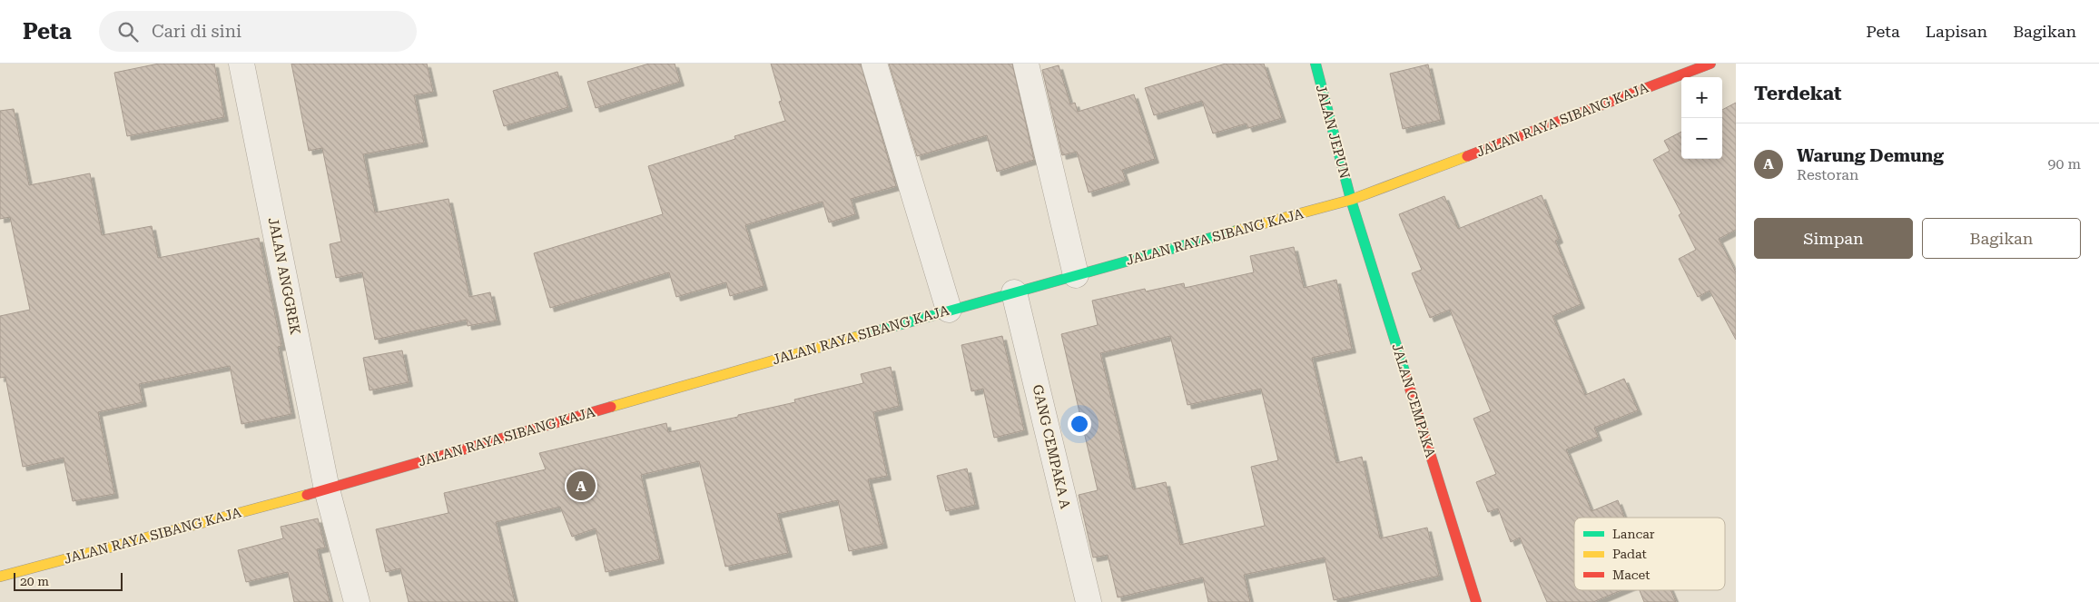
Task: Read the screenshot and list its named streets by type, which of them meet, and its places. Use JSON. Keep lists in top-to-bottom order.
{
  "streets": {
    "main road": ["JALAN RAYA SIBANG KAJA", "JALAN JEPUN", "JALAN CEMPAKA"],
    "street": ["JALAN ANGGREK", "GANG CEMPAKA A"]
  },
  "crossings": [
    ["JALAN RAYA SIBANG KAJA", "JALAN JEPUN"],
    ["JALAN RAYA SIBANG KAJA", "JALAN ANGGREK"],
    ["JALAN RAYA SIBANG KAJA", "JALAN CEMPAKA"],
    ["JALAN RAYA SIBANG KAJA", "GANG CEMPAKA A"],
    ["JALAN JEPUN", "JALAN CEMPAKA"]
  ],
  "legend": ["Lancar", "Padat", "Macet"],
  "scale_bar": "20 m",
  "page": {
    "header": "Peta",
    "search": "Cari di sini",
    "nav": ["Peta", "Lapisan", "Bagikan"],
    "heading": "Terdekat",
    "map_buttons": ["+", "−"],
    "list": [
      {
        "mark": "A",
        "name": "Warung Demung",
        "note": "Restoran",
        "value": "90 m"
      }
    ],
    "buttons": ["Simpan", "Bagikan"],
    "pins": "A",
    "scale": "20 m"
  }
}
